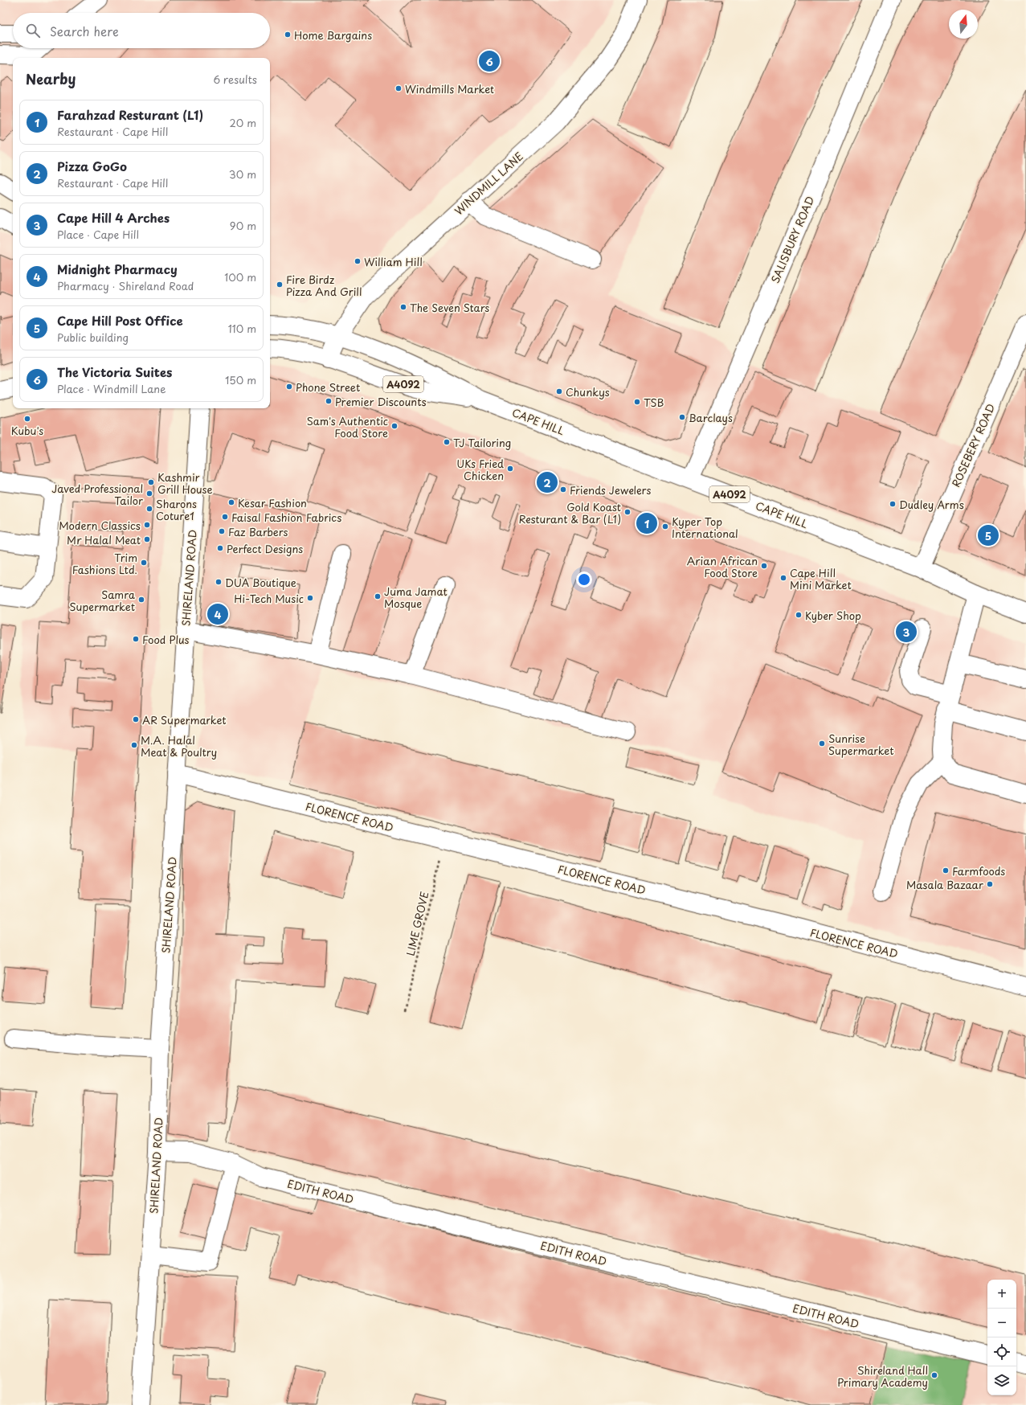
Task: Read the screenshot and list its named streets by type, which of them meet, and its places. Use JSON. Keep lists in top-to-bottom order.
{
  "streets": {
    "main road": [
      "WINDMILL LANE",
      "SALISBURY ROAD",
      "A4092",
      "CAPE HILL",
      "ROSEBERY ROAD",
      "SHIRELAND ROAD",
      "FLORENCE ROAD",
      "EDITH ROAD"
    ],
    "path": ["LIME GROVE"]
  },
  "crossings": [
    ["WINDMILL LANE", "CAPE HILL"],
    ["SALISBURY ROAD", "CAPE HILL"],
    ["CAPE HILL", "ROSEBERY ROAD"],
    ["SHIRELAND ROAD", "FLORENCE ROAD"],
    ["SHIRELAND ROAD", "EDITH ROAD"],
    ["FLORENCE ROAD", "LIME GROVE"]
  ],
  "places": [
    "Home Bargains",
    "Windmills Market",
    "William Hill",
    "Fire Birdz Pizza And Grill",
    "The Seven Stars",
    "Phone Street",
    "Chunkys",
    "Premier Discounts",
    "TSB",
    "Barclays",
    "Kubu's",
    "Sam's Authentic Food Store",
    "TJ Tailoring",
    "UKs Fried Chicken",
    "Kashmir Grill House",
    "Friends Jewelers",
    "Javed Professional Tailor",
    "Kesar Fashion",
    "Dudley Arms",
    "Sharons Coture1",
    "Gold Koast Resturant & Bar (L1)",
    "Faisal Fashion Fabrics",
    "Modern Classics",
    "Kyper Top International",
    "Faz Barbers",
    "Mr Halal Meat",
    "Perfect Designs",
    "Trim Fashions Ltd.",
    "Arian African Food Store",
    "Cape Hill Mini Market",
    "DUA Boutique",
    "Juma Jamat Mosque",
    "Hi-Tech Music",
    "Samra Supermarket",
    "Kyber Shop",
    "Food Plus",
    "AR Supermarket",
    "Sunrise Supermarket",
    "M.A. Halal Meat & Poultry",
    "Farmfoods",
    "Masala Bazaar",
    "Shireland Hall Primary Academy"
  ],
  "north": "top",
  "page": {
    "search": "Search here",
    "pins": [
      "6",
      "2",
      "1",
      "5",
      "4",
      "3"
    ],
    "heading": ["Nearby", "6 results"],
    "list": [
      {
        "mark": "1",
        "name": "Farahzad Resturant (L1)",
        "note": "Restaurant · Cape Hill",
        "value": "20 m"
      },
      {
        "mark": "2",
        "name": "Pizza GoGo",
        "note": "Restaurant · Cape Hill",
        "value": "30 m"
      },
      {
        "mark": "3",
        "name": "Cape Hill 4 Arches",
        "note": "Place · Cape Hill",
        "value": "90 m"
      },
      {
        "mark": "4",
        "name": "Midnight Pharmacy",
        "note": "Pharmacy · Shireland Road",
        "value": "100 m"
      },
      {
        "mark": "5",
        "name": "Cape Hill Post Office",
        "note": "Public building",
        "value": "110 m"
      },
      {
        "mark": "6",
        "name": "The Victoria Suites",
        "note": "Place · Windmill Lane",
        "value": "150 m"
      }
    ],
    "map_buttons": ["+", "−"]
  }
}
